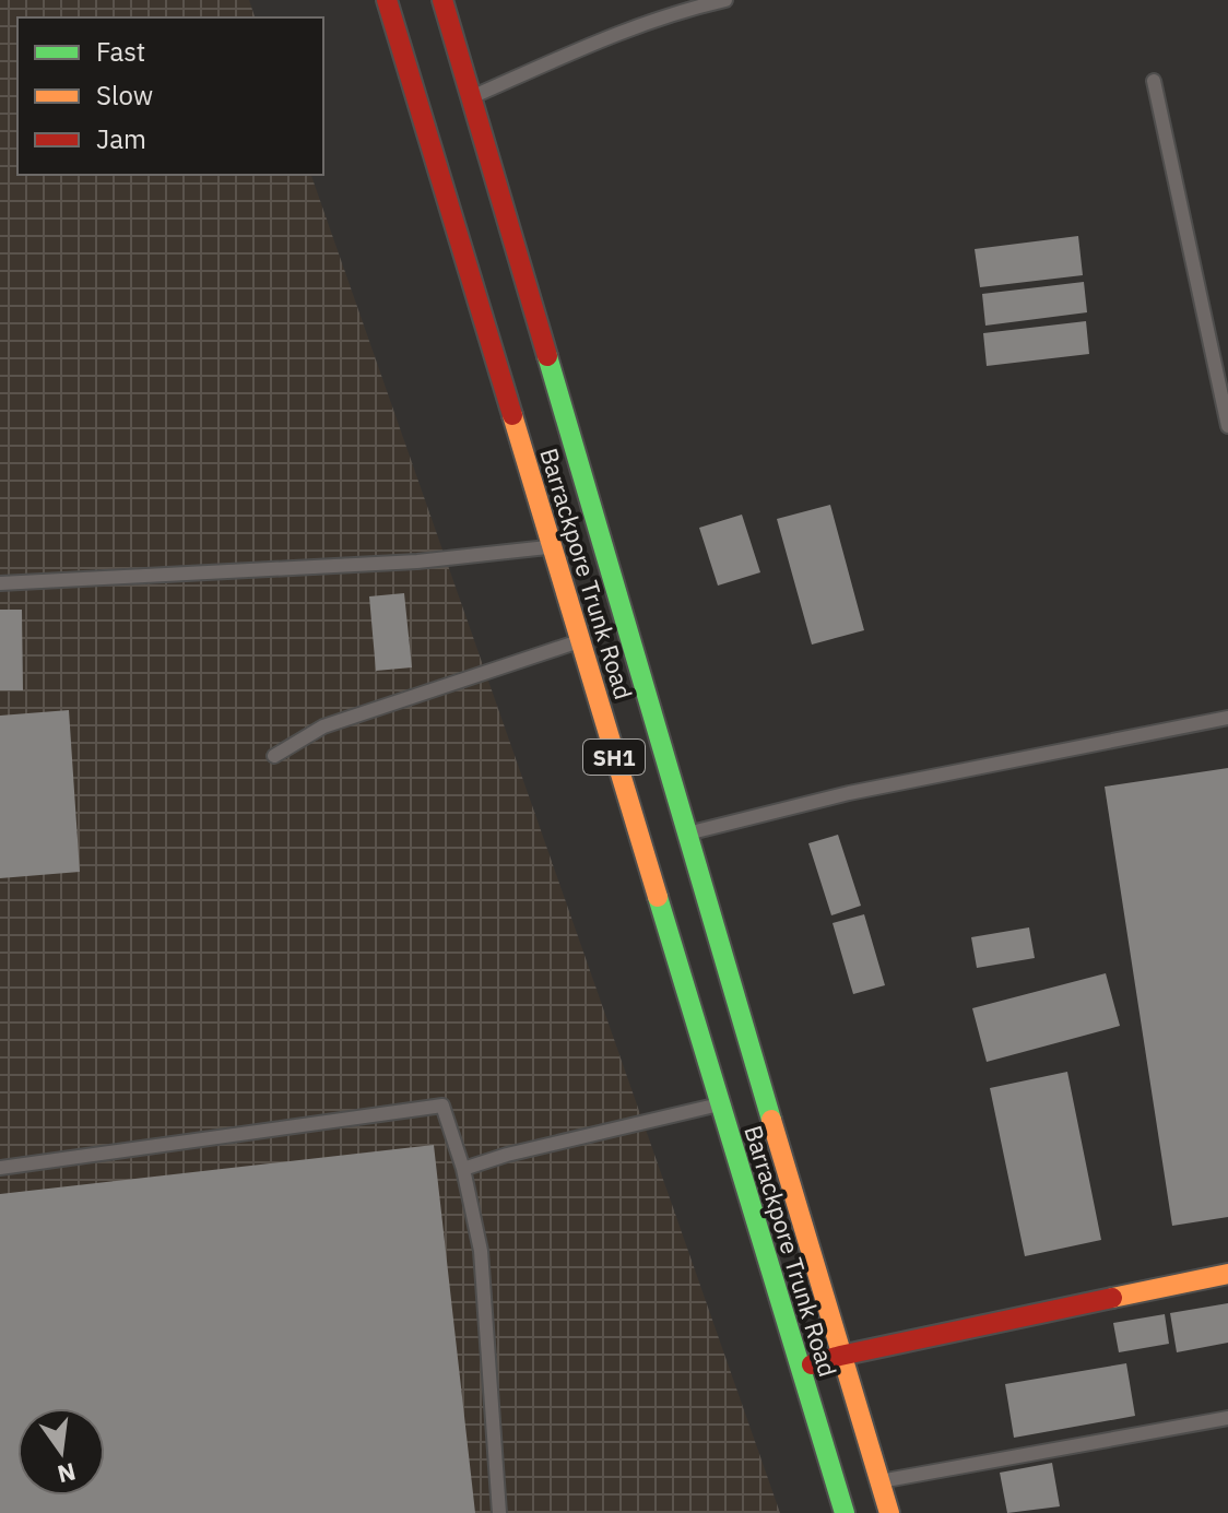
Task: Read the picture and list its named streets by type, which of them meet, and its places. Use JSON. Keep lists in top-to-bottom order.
{
  "streets": {
    "main road": ["Barrackpore Trunk Road", "SH1"]
  },
  "legend": ["Fast", "Slow", "Jam"],
  "north": "bottom"
}
